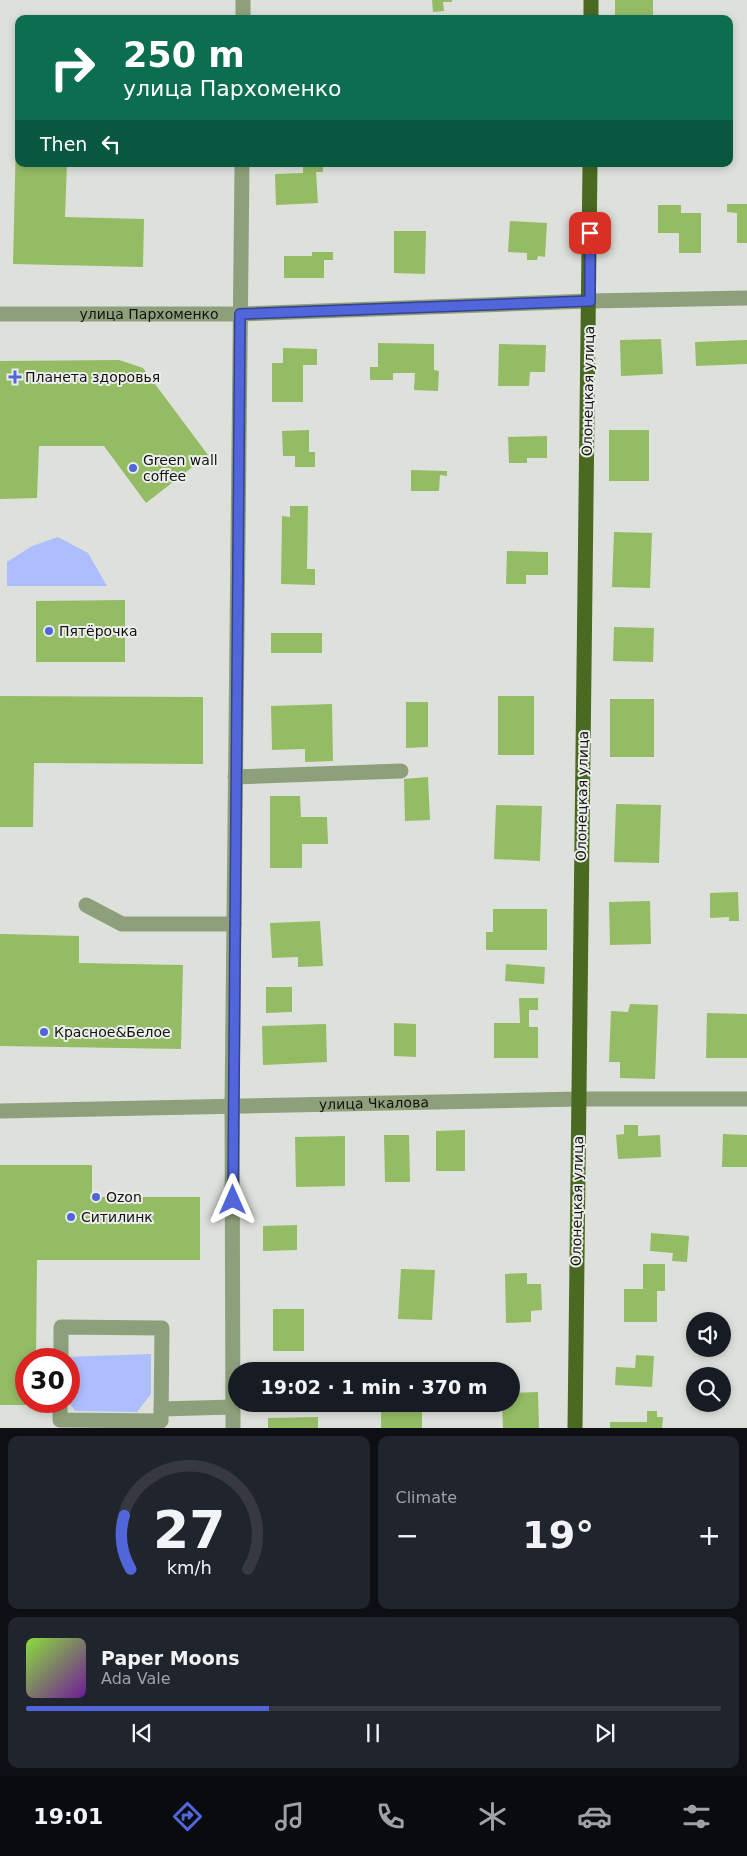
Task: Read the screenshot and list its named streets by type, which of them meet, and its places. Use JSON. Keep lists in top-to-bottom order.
{
  "streets": {
    "main road": ["Олонецкая улица"],
    "street": ["улица Пархоменко", "улица Чкалова"]
  },
  "crossings": [
    ["улица Пархоменко", "Олонецкая улица"],
    ["Олонецкая улица", "улица Чкалова"]
  ],
  "places": {
    "health": ["Планета здоровья"],
    "other": [
      "Green wall coffee",
      "Пятёрочка",
      "Красное&Белое",
      "Ozon",
      "Ситилинк"
    ]
  },
  "page": {
    "turn": ["250 m", "улица Пархоменко"],
    "then": "Then",
    "limit": "30",
    "trip": "19:02 · 1 min · 370 m",
    "tile": "Climate",
    "heat": ["−", "19°", "+"],
    "song": ["Paper Moons", "Ada Vale"],
    "tabs": "19:01",
    "gauge": ["27", "km/h"]
  }
}
